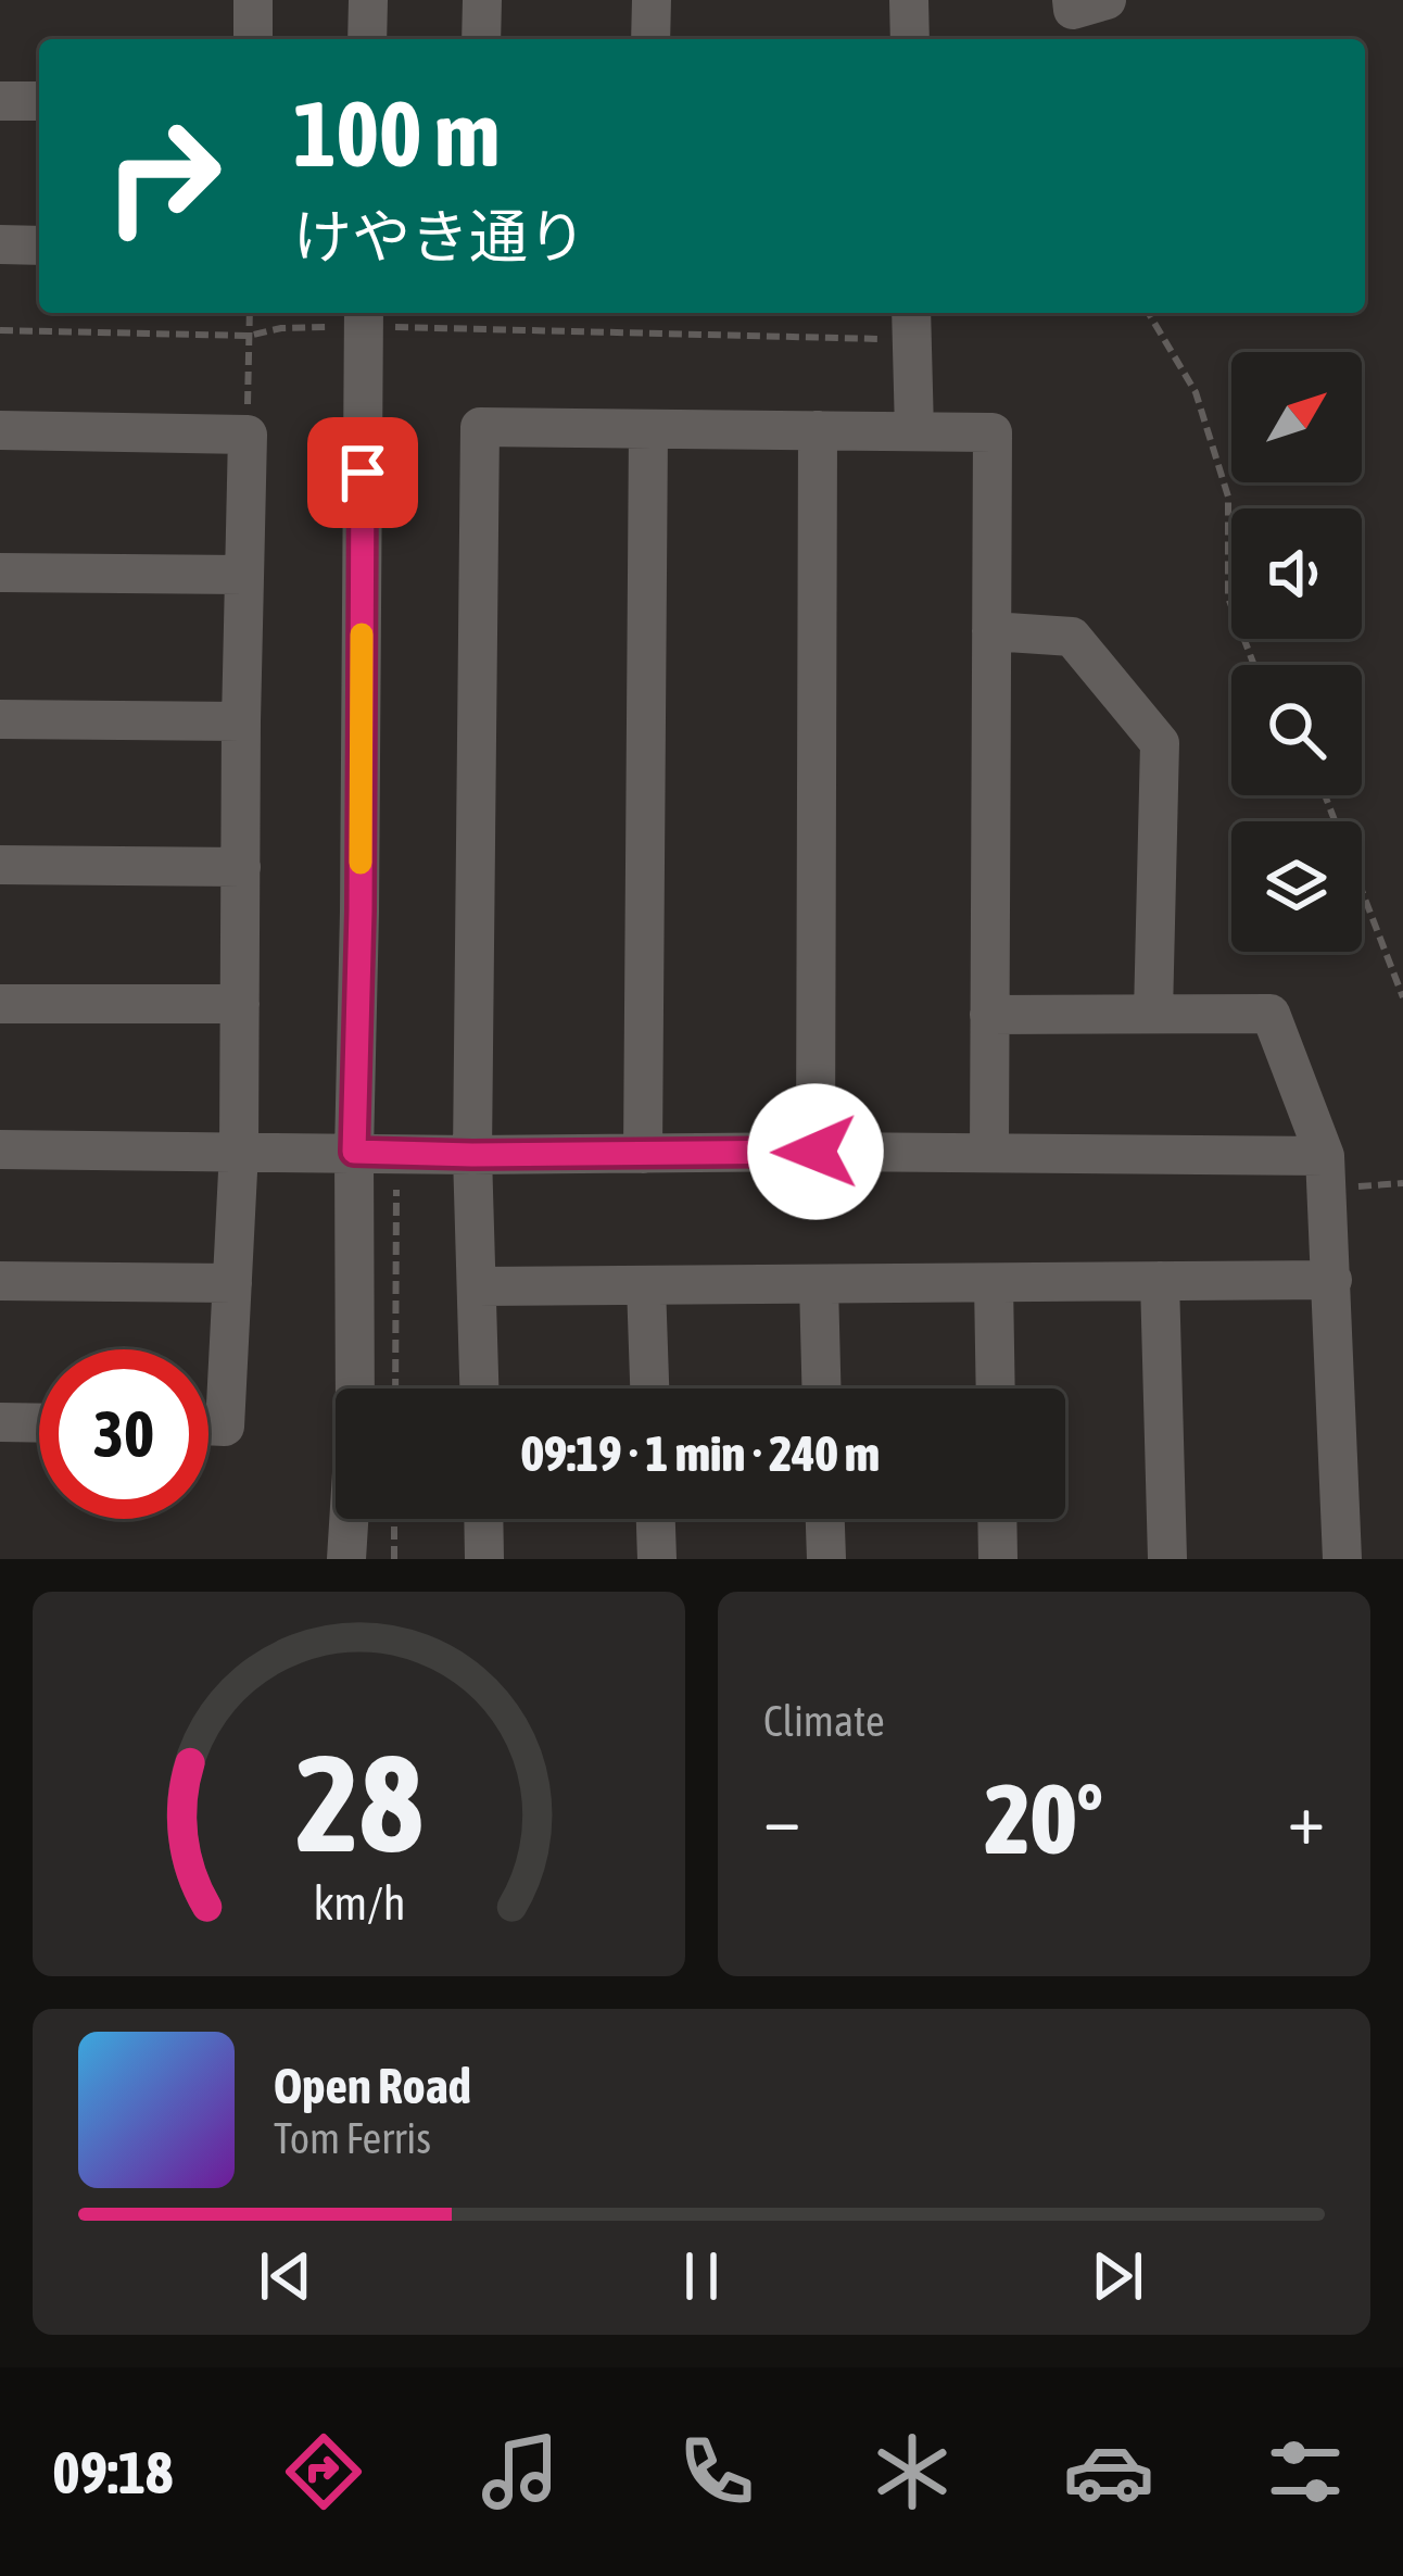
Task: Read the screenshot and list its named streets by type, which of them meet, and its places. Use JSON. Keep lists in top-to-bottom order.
{
  "north": "top right",
  "page": {
    "turn": ["100 m", "けやき通り"],
    "limit": "30",
    "trip": "09:19 · 1 min · 240 m",
    "tile": "Climate",
    "heat": ["−", "20°", "+"],
    "song": ["Open Road", "Tom Ferris"],
    "tabs": "09:18",
    "gauge": ["28", "km/h"]
  }
}
